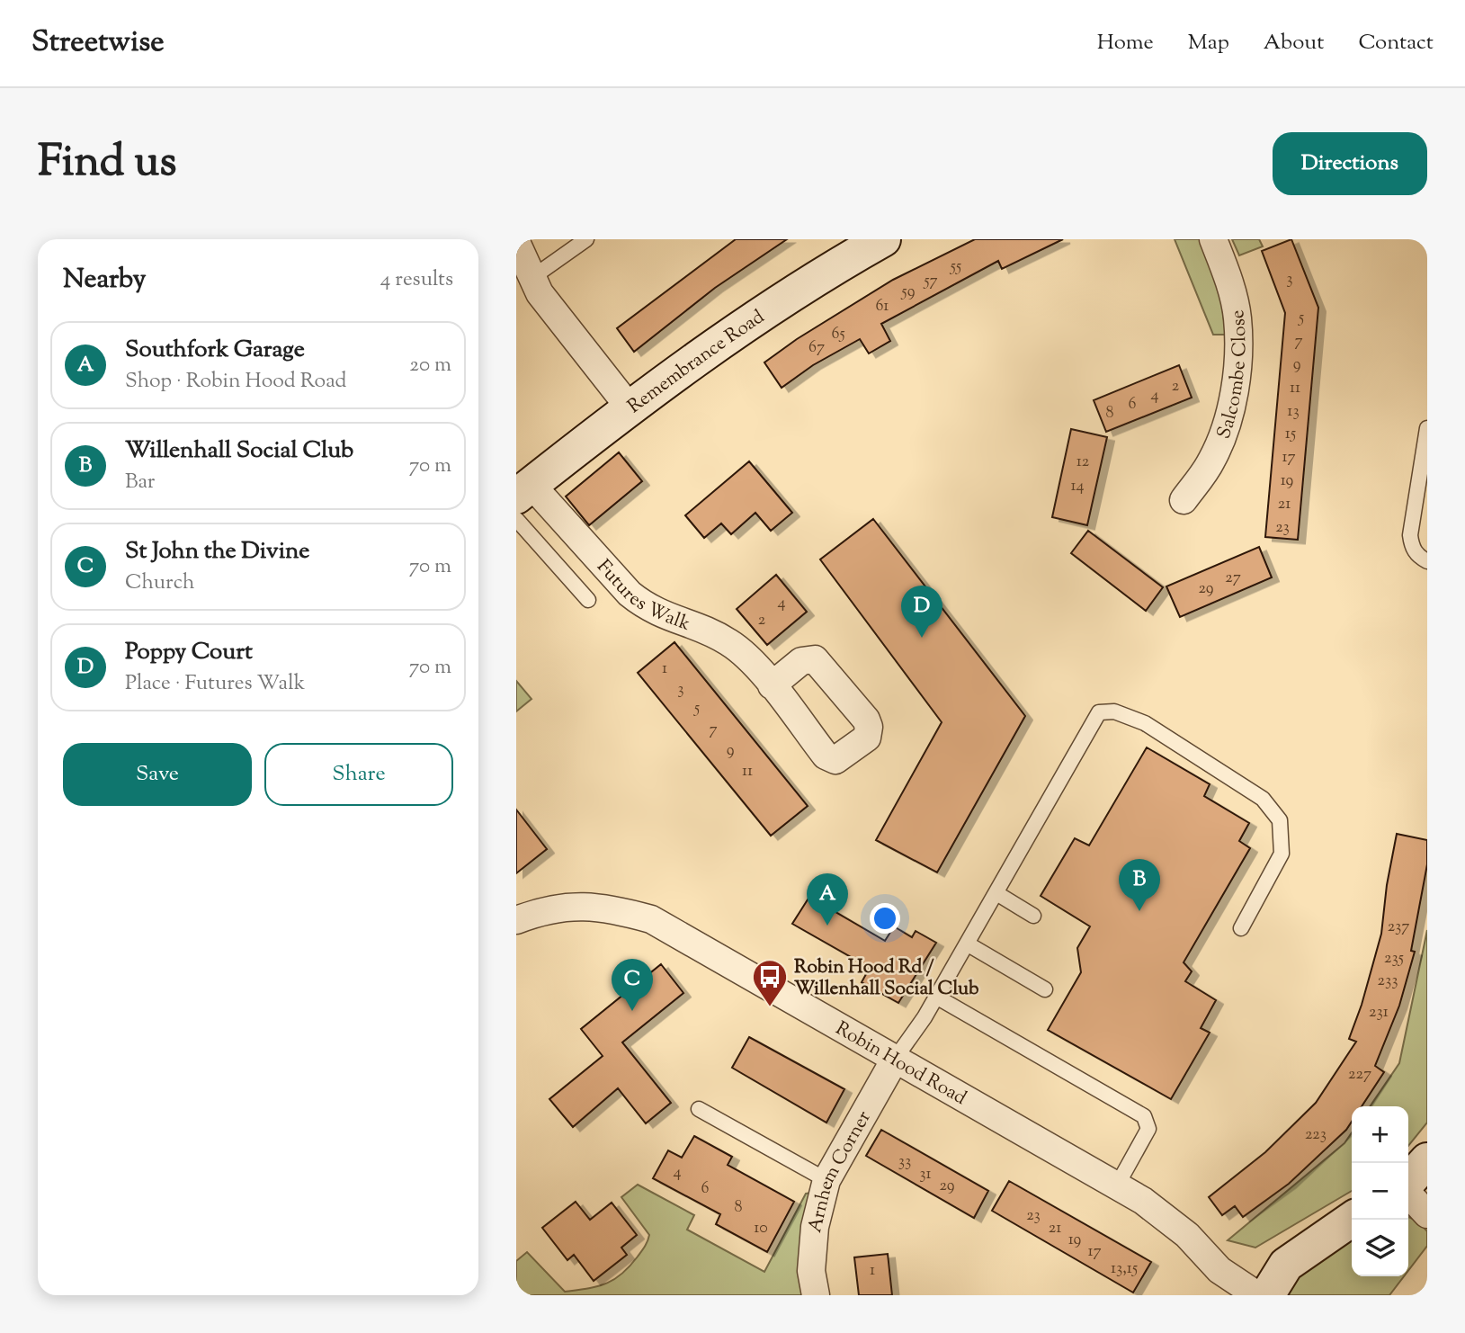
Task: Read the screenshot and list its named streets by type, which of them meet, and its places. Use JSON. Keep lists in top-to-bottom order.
{
  "streets": {
    "street": [
      "Remembrance Road",
      "Salcombe Close",
      "Futures Walk",
      "Robin Hood Road",
      "Arnhem Corner"
    ]
  },
  "crossings": [
    ["Remembrance Road", "Futures Walk"],
    ["Robin Hood Road", "Arnhem Corner"]
  ],
  "places": {
    "bus stop": ["Robin Hood Rd / Willenhall Social Club"]
  },
  "house_numbers": [
    "55",
    "3",
    "57",
    "59",
    "61",
    "5",
    "65",
    "7",
    "67",
    "9",
    "2",
    "11",
    "4",
    "6",
    "13",
    "8",
    "15",
    "17",
    "12",
    "19",
    "14",
    "21",
    "23",
    "27",
    "29",
    "4",
    "2",
    "1",
    "3",
    "5",
    "7",
    "9",
    "11",
    "237",
    "235",
    "233",
    "231",
    "227",
    "223",
    "33",
    "4",
    "31",
    "29",
    "6",
    "8",
    "23",
    "10",
    "21",
    "19",
    "17",
    "13,15",
    "1"
  ],
  "page": {
    "header": "Streetwise",
    "nav": [
      "Home",
      "Map",
      "About",
      "Contact"
    ],
    "title": "Find us",
    "buttons": [
      "Directions",
      ["Save", "Share"]
    ],
    "heading": ["Nearby", "4 results"],
    "list": [
      {
        "mark": "A",
        "name": "Southfork Garage",
        "note": "Shop · Robin Hood Road",
        "value": "20 m"
      },
      {
        "mark": "B",
        "name": "Willenhall Social Club",
        "note": "Bar",
        "value": "70 m"
      },
      {
        "mark": "C",
        "name": "St John the Divine",
        "note": "Church",
        "value": "70 m"
      },
      {
        "mark": "D",
        "name": "Poppy Court",
        "note": "Place · Futures Walk",
        "value": "70 m"
      }
    ],
    "pins": [
      "D",
      "B",
      "A",
      "C"
    ],
    "map_buttons": ["+", "−"]
  }
}
